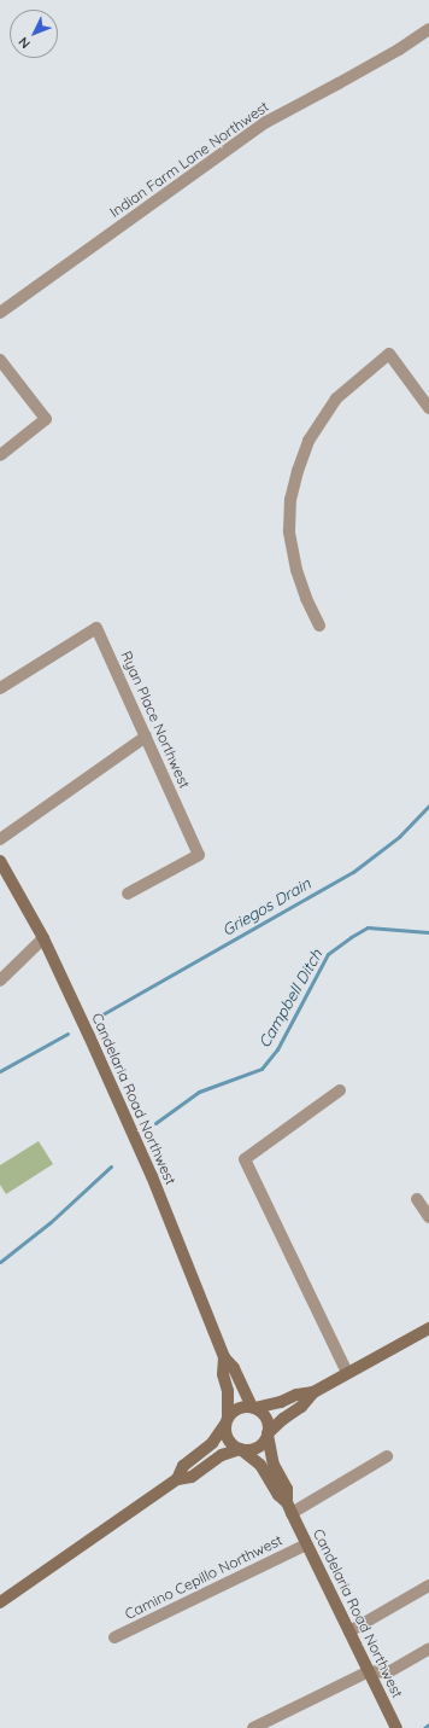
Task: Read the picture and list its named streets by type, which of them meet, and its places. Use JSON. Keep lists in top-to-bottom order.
{
  "streets": {
    "main road": ["Candelaria Road Northwest"],
    "street": ["Indian Farm Lane Northwest", "Ryan Place Northwest", "Camino Cepillo Northwest"]
  },
  "crossings": [
    ["Candelaria Road Northwest", "Camino Cepillo Northwest"]
  ],
  "water": ["Griegos Drain", "Campbell Ditch"],
  "north": "bottom left"
}
